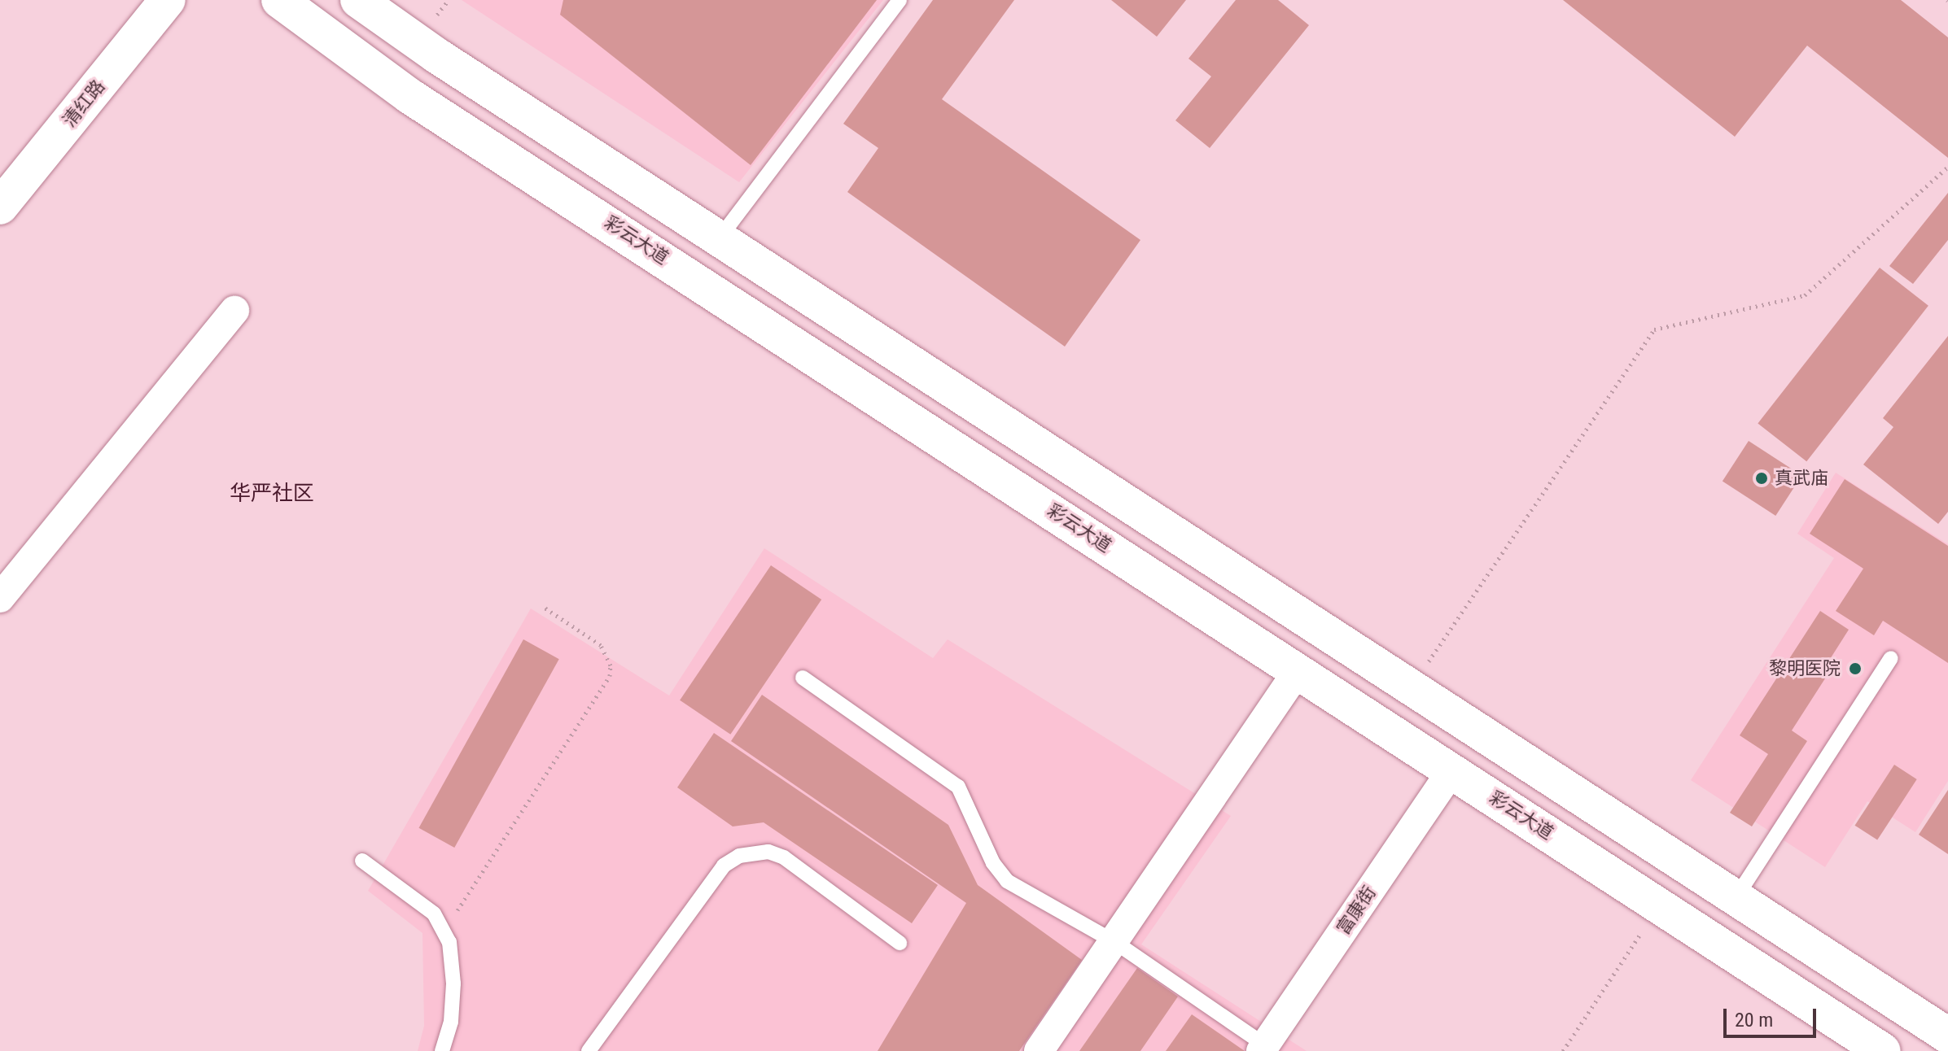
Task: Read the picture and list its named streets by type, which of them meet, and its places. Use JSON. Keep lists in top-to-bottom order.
{
  "streets": {
    "main road": ["清红路", "彩云大道"],
    "street": ["富康街"]
  },
  "crossings": [
    ["彩云大道", "富康街"]
  ],
  "districts": ["华严社区"],
  "places": ["真武庙", "黎明医院"],
  "scale_bar": "20 m"
}
